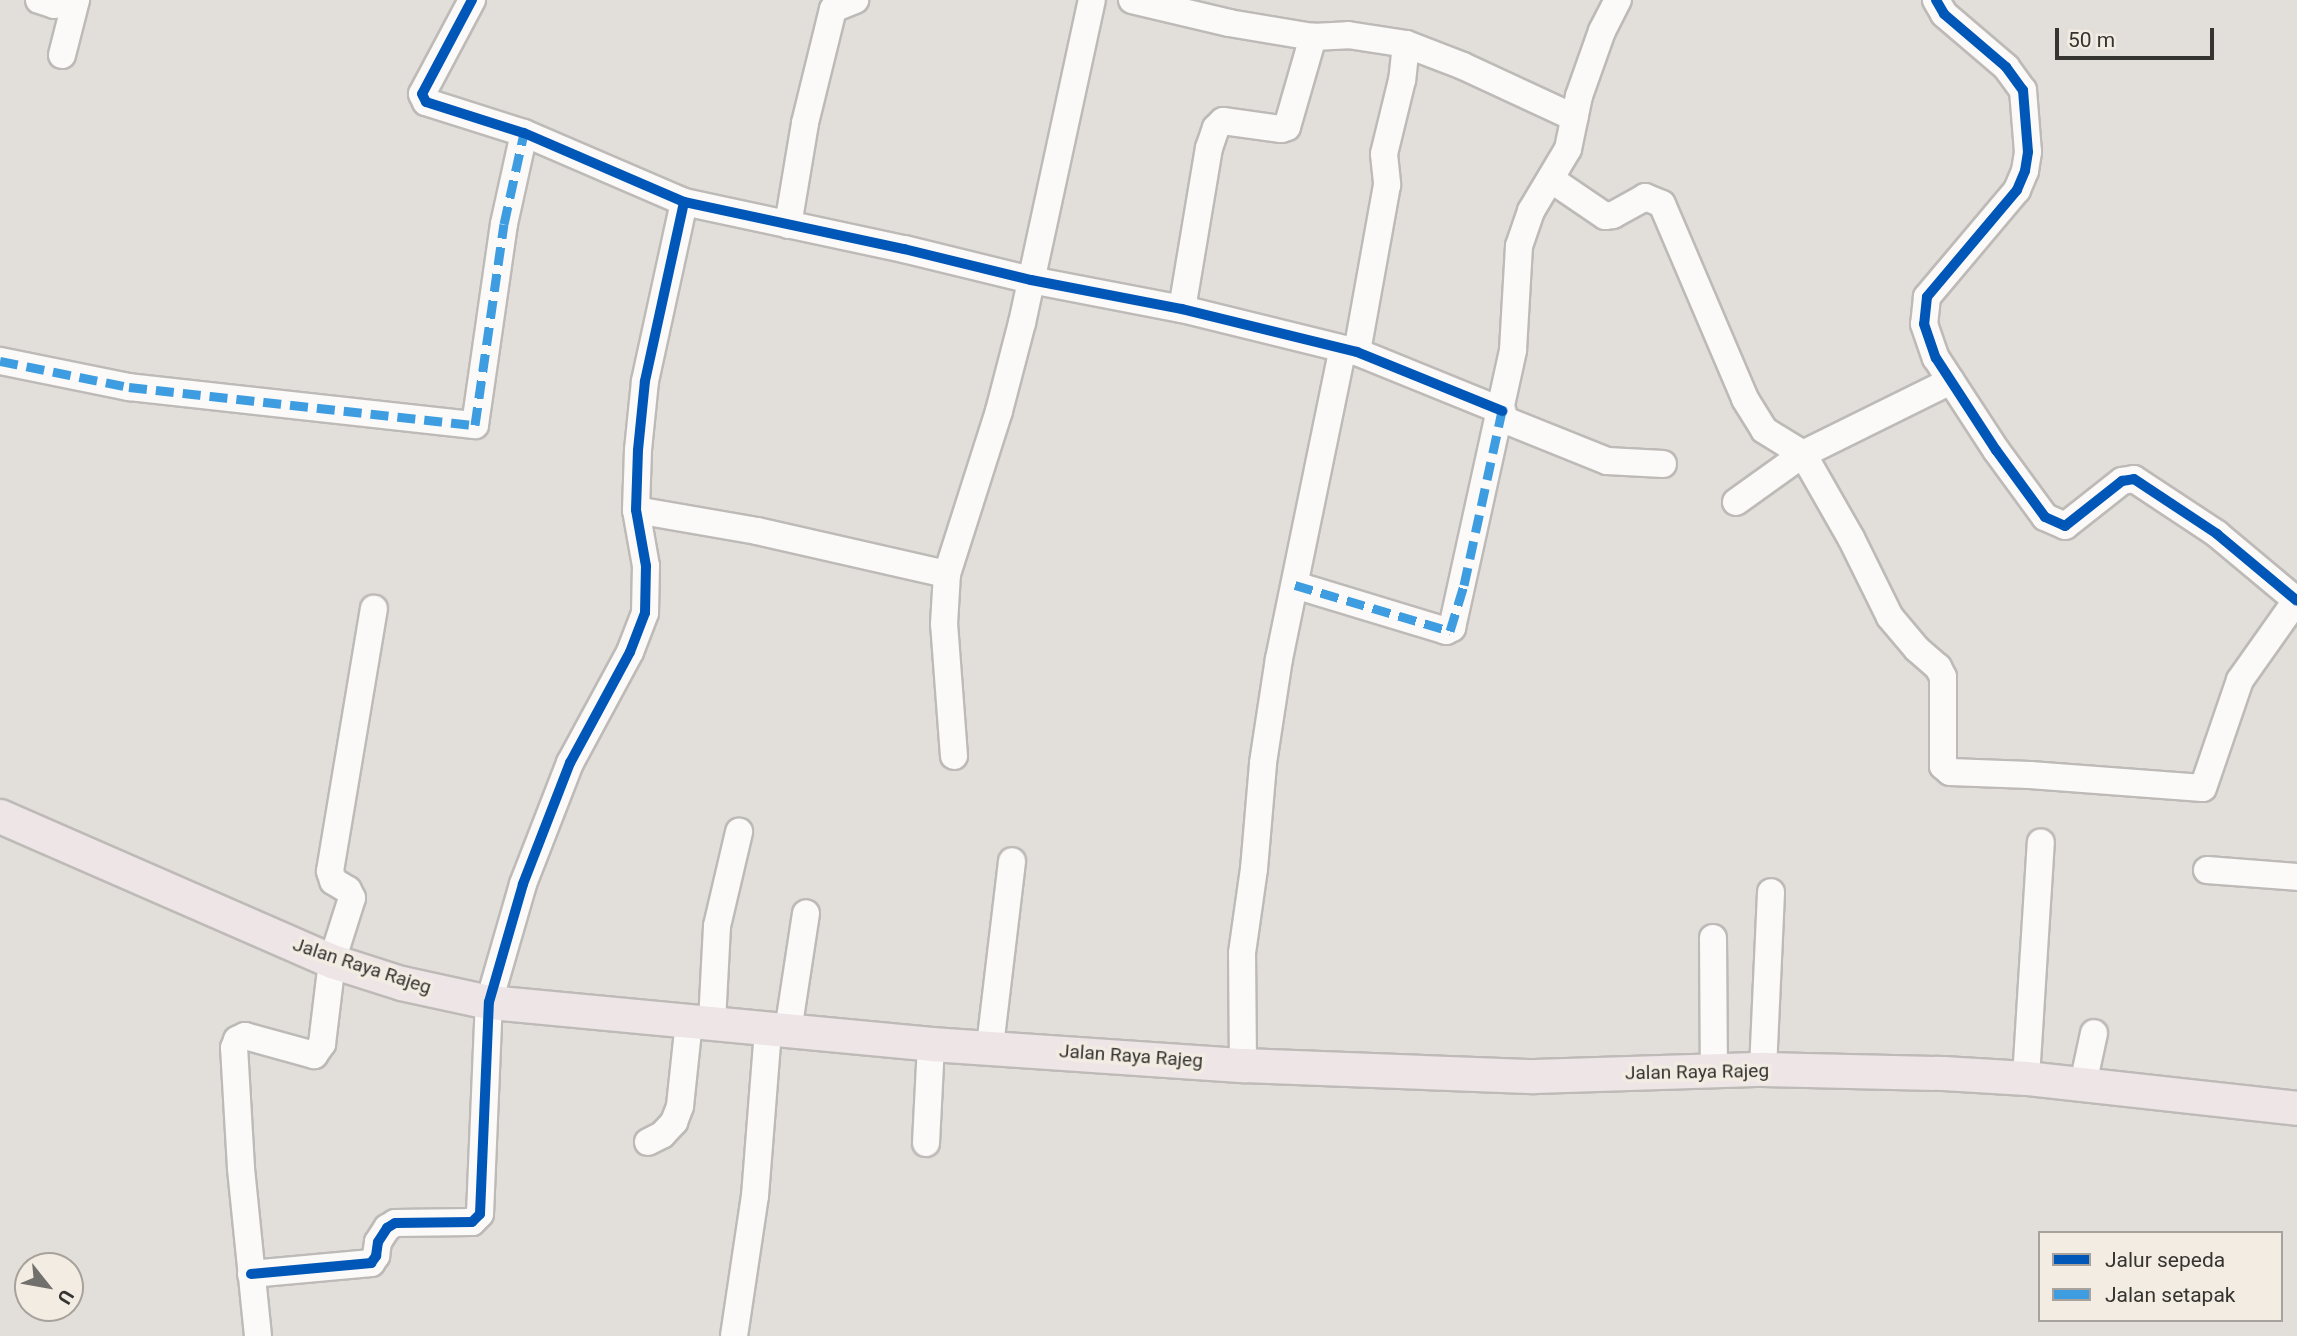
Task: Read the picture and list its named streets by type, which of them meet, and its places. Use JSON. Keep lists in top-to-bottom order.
{
  "streets": {
    "main road": ["Jalan Raya Rajeg"]
  },
  "legend": ["Jalur sepeda", "Jalan setapak"],
  "scale_bar": "50 m",
  "north": "bottom right"
}
